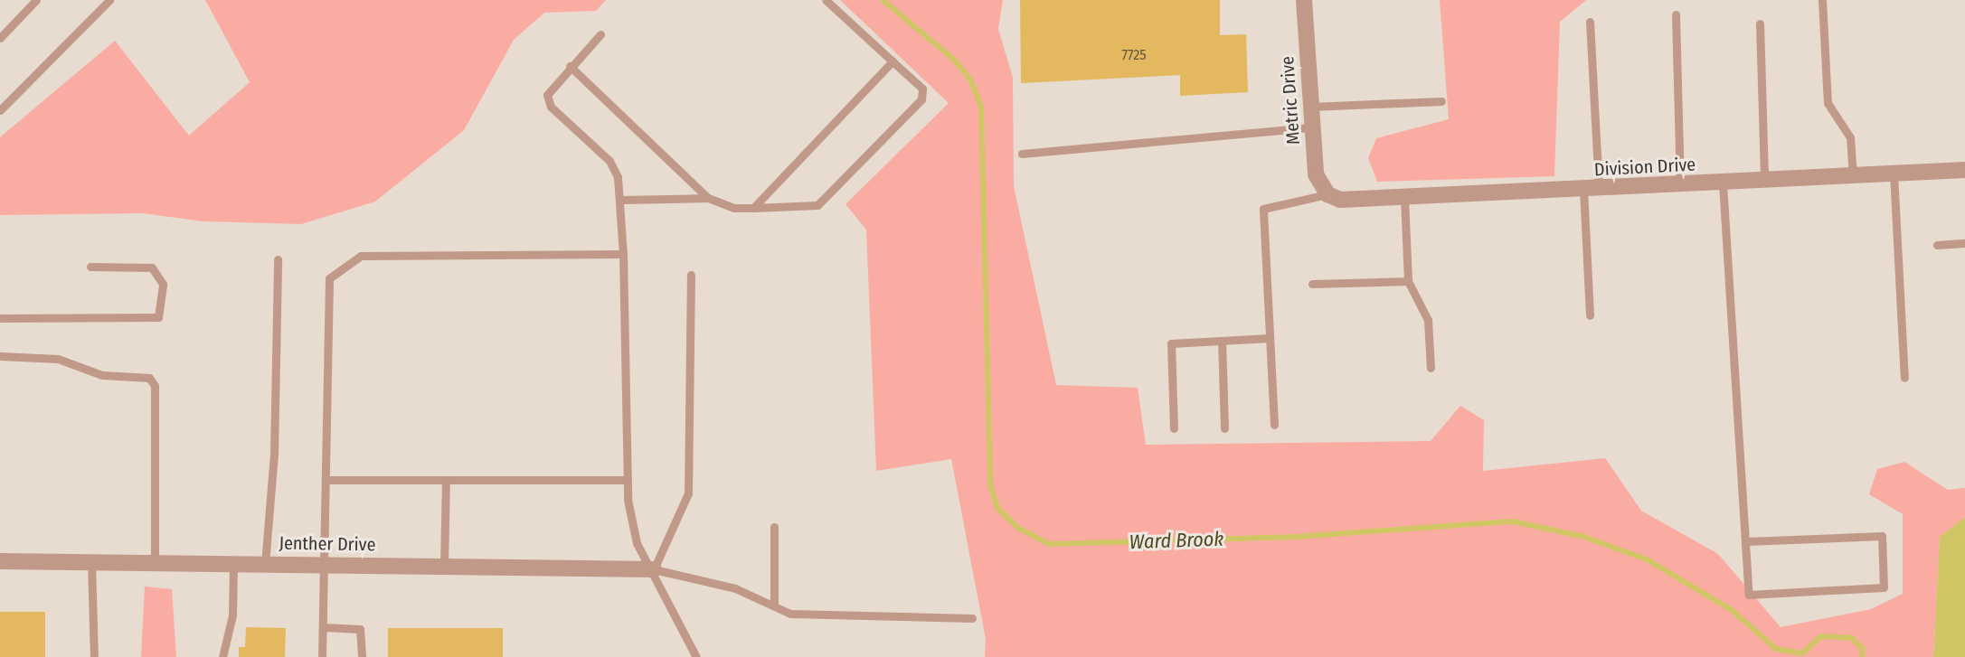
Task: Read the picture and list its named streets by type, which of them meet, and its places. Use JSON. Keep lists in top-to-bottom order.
{
  "streets": {
    "street": ["Metric Drive", "Division Drive", "Jenther Drive"]
  },
  "crossings": [
    ["Metric Drive", "Division Drive"]
  ],
  "water": ["Ward Brook"],
  "house_numbers": ["7725"]
}
